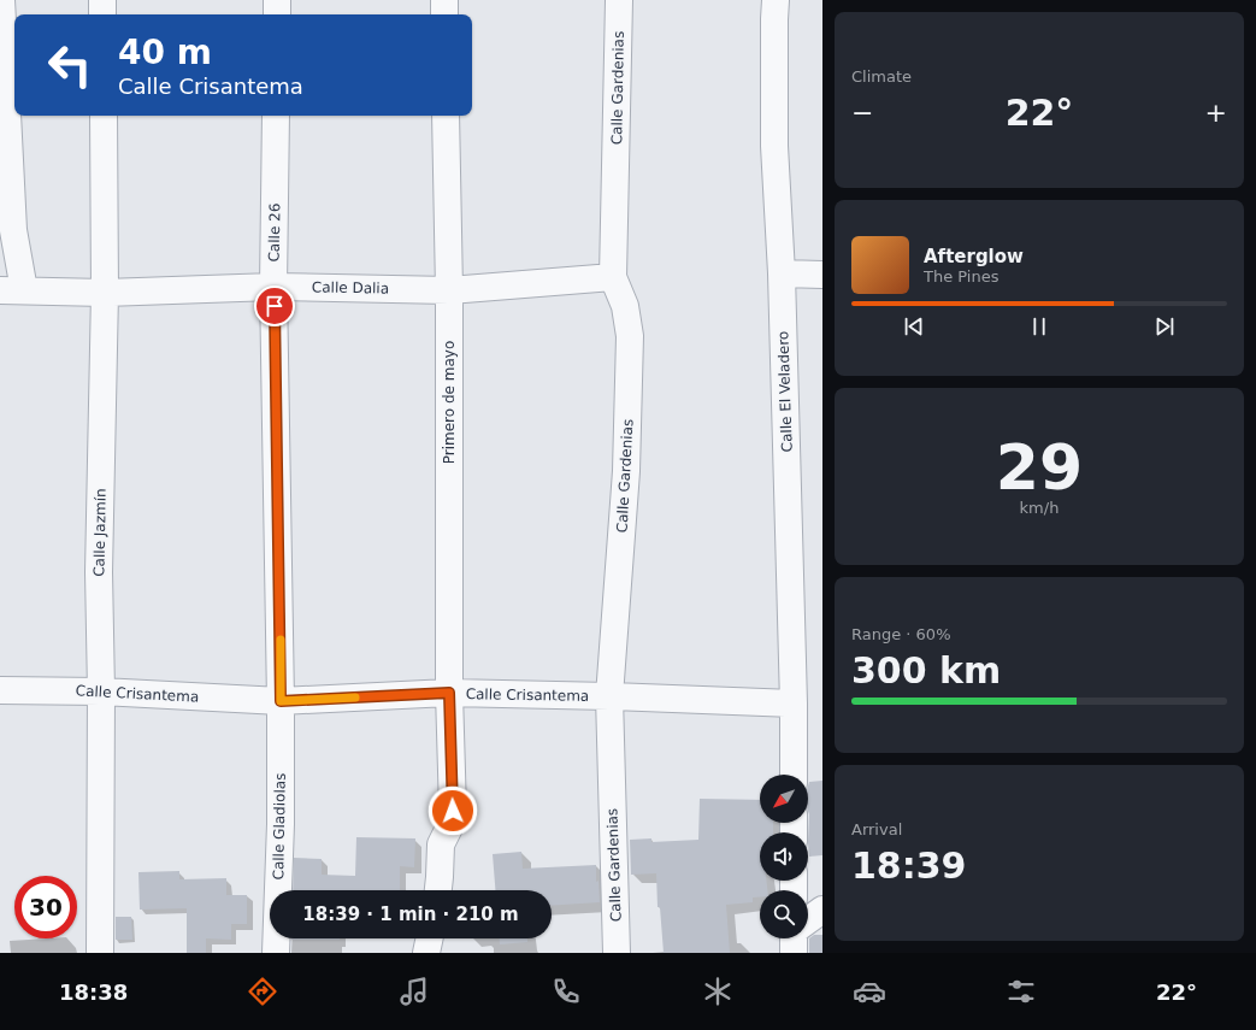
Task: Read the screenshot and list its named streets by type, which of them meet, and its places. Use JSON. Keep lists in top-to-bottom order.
{
  "streets": {
    "street": [
      "Calle Gardenias",
      "Calle 26",
      "Calle Dalia",
      "Calle El Veladero",
      "Primero de mayo",
      "Calle Jazmín",
      "Calle Crisantema",
      "Calle Gladiolas"
    ]
  },
  "crossings": [
    ["Calle Gardenias", "Calle Dalia"],
    ["Calle Gardenias", "Calle Crisantema"],
    ["Calle 26", "Calle Dalia"],
    ["Calle 26", "Calle Crisantema"],
    ["Calle 26", "Calle Gladiolas"],
    ["Calle Dalia", "Primero de mayo"],
    ["Calle Dalia", "Calle Jazmín"],
    ["Calle El Veladero", "Calle Crisantema"],
    ["Primero de mayo", "Calle Crisantema"],
    ["Calle Jazmín", "Calle Crisantema"],
    ["Calle Crisantema", "Calle Gladiolas"]
  ],
  "north": "bottom left",
  "page": {
    "tile": [
      "Climate",
      ["29", "km/h"],
      ["Range · 60%", "300 km"],
      ["Arrival", "18:39"]
    ],
    "turn": ["40 m", "Calle Crisantema"],
    "heat": ["−", "22°", "+"],
    "song": ["Afterglow", "The Pines"],
    "limit": "30",
    "trip": "18:39 · 1 min · 210 m",
    "tabs": ["18:38", "22°"]
  }
}
